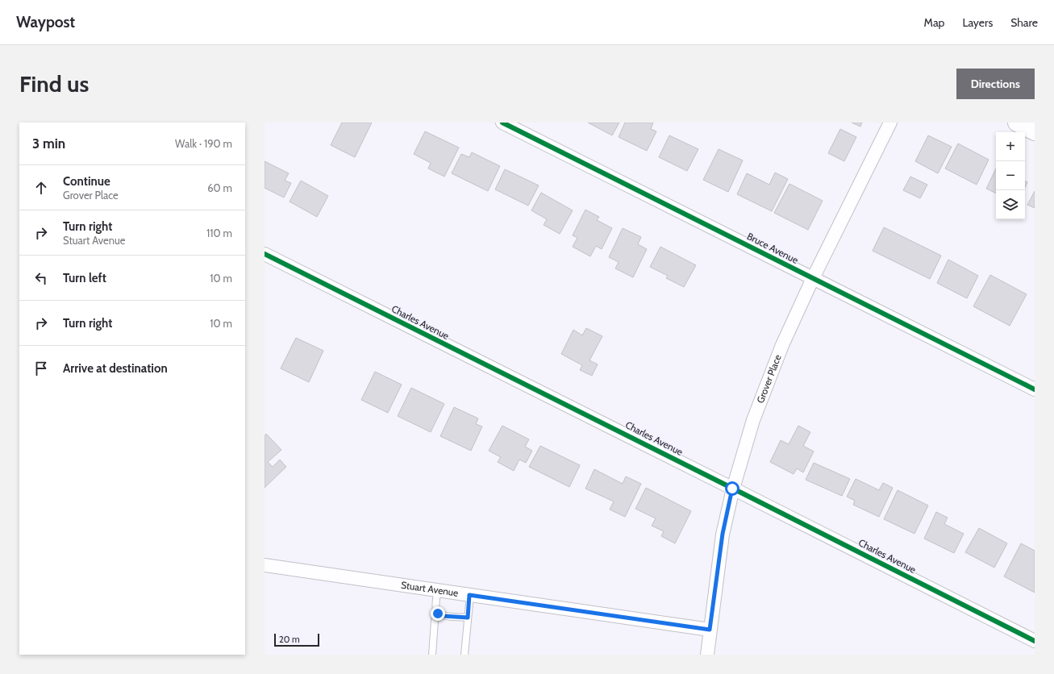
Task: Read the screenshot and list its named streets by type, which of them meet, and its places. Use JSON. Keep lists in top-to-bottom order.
{
  "streets": {
    "street": [
      "Bruce Avenue",
      "Charles Avenue",
      "Grover Place",
      "Stuart Avenue"
    ]
  },
  "crossings": [
    ["Bruce Avenue", "Grover Place"],
    ["Charles Avenue", "Grover Place"],
    ["Grover Place", "Stuart Avenue"]
  ],
  "scale_bar": "20 m",
  "page": {
    "header": "Waypost",
    "nav": ["Map", "Layers", "Share"],
    "buttons": "Directions",
    "title": "Find us",
    "heading": ["3 min", "Walk · 190 m"],
    "map_buttons": ["+", "−"],
    "list": [
      ["Continue", "Grover Place", "60 m"],
      ["Turn right", "Stuart Avenue", "110 m"],
      ["Turn left", "10 m"],
      ["Turn right", "10 m"],
      "Arrive at destination"
    ],
    "scale": "20 m"
  }
}
